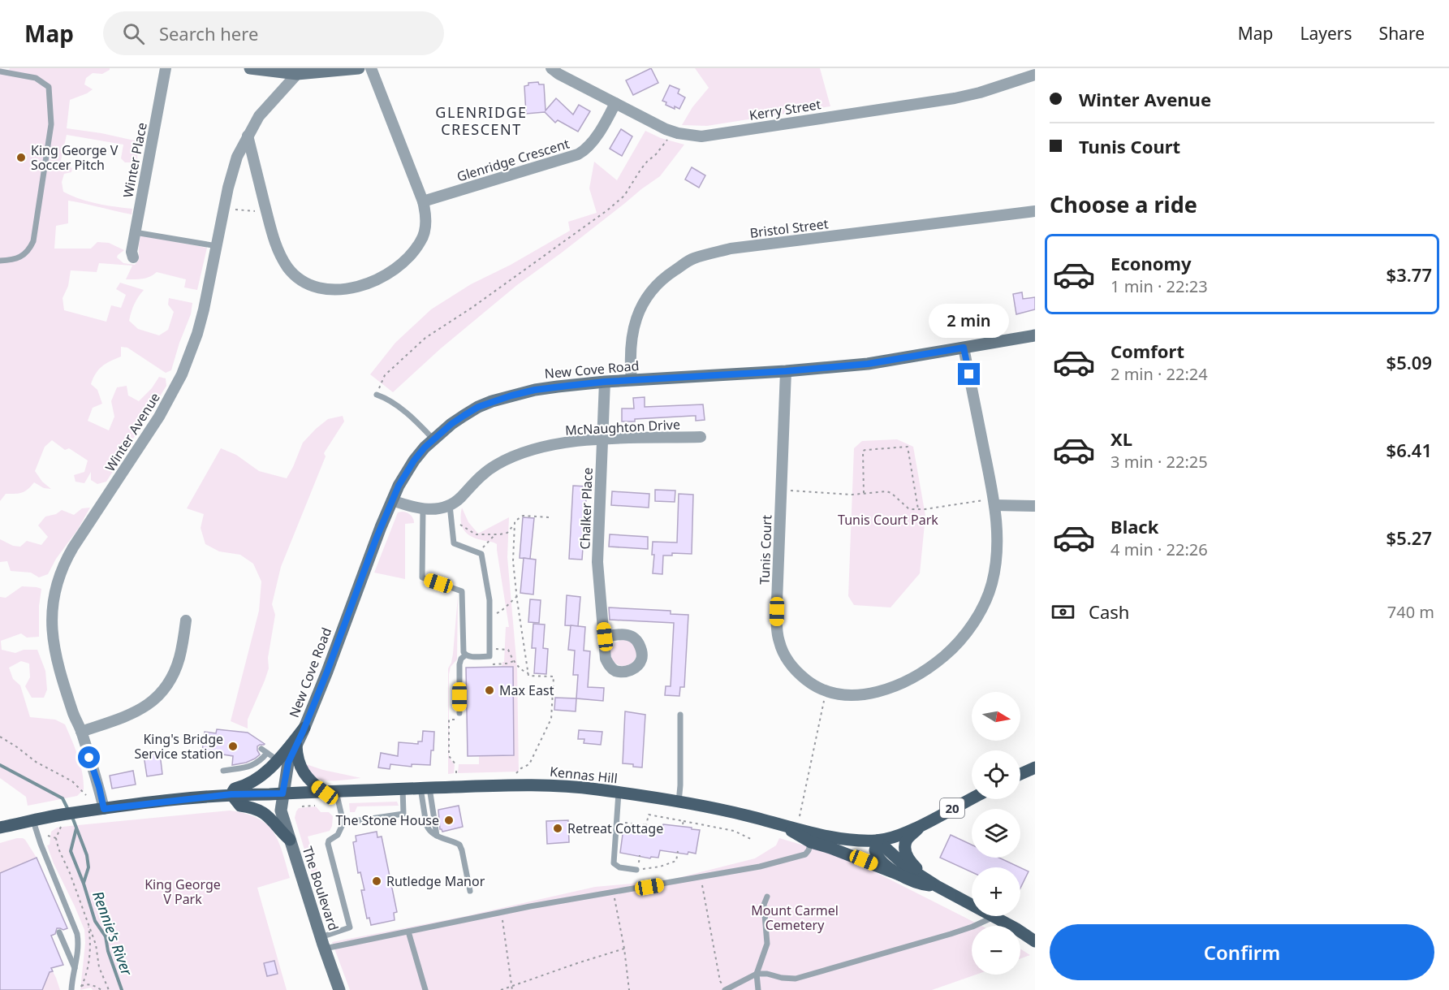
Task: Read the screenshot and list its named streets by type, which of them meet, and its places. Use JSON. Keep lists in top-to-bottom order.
{
  "streets": {
    "main road": ["Kennas Hill", "20"],
    "street": [
      "Kerry Street",
      "Winter Place",
      "Glenridge Crescent",
      "Bristol Street",
      "New Cove Road",
      "McNaughton Drive",
      "Winter Avenue",
      "Chalker Place",
      "Tunis Court",
      "The Boulevard"
    ]
  },
  "crossings": [
    ["Kerry Street", "Glenridge Crescent"],
    ["Bristol Street", "New Cove Road"],
    ["New Cove Road", "McNaughton Drive"],
    ["New Cove Road", "Chalker Place"],
    ["New Cove Road", "Tunis Court"],
    ["New Cove Road", "Kennas Hill"],
    ["New Cove Road", "The Boulevard"],
    ["McNaughton Drive", "Chalker Place"],
    ["Winter Avenue", "Kennas Hill"],
    ["Kennas Hill", "20"],
    ["Kennas Hill", "The Boulevard"]
  ],
  "districts": ["GLENRIDGE CRESCENT"],
  "water": ["Rennie's River"],
  "parks": ["Tunis Court Park", "King George V Park", "Mount Carmel Cemetery"],
  "places": [
    "King George V Soccer Pitch",
    "Max East",
    "King's Bridge Service station",
    "The Stone House",
    "Retreat Cottage",
    "Rutledge Manor"
  ],
  "north": "right",
  "page": {
    "header": "Map",
    "search": "Search here",
    "nav": ["Map", "Layers", "Share"],
    "banner": ["Winter Avenue", "Tunis Court"],
    "heading": "Choose a ride",
    "list": [
      {
        "name": "Economy",
        "note": "1 min · 22:23",
        "value": "$3.77"
      },
      {
        "name": "Comfort",
        "note": "2 min · 22:24",
        "value": "$5.09"
      },
      {
        "name": "XL",
        "note": "3 min · 22:25",
        "value": "$6.41"
      },
      {
        "name": "Black",
        "note": "4 min · 22:26",
        "value": "$5.27"
      }
    ],
    "bubble": "2 min",
    "pay": ["Cash", "740 m"],
    "map_buttons": ["+", "−"],
    "buttons": "Confirm"
  }
}
